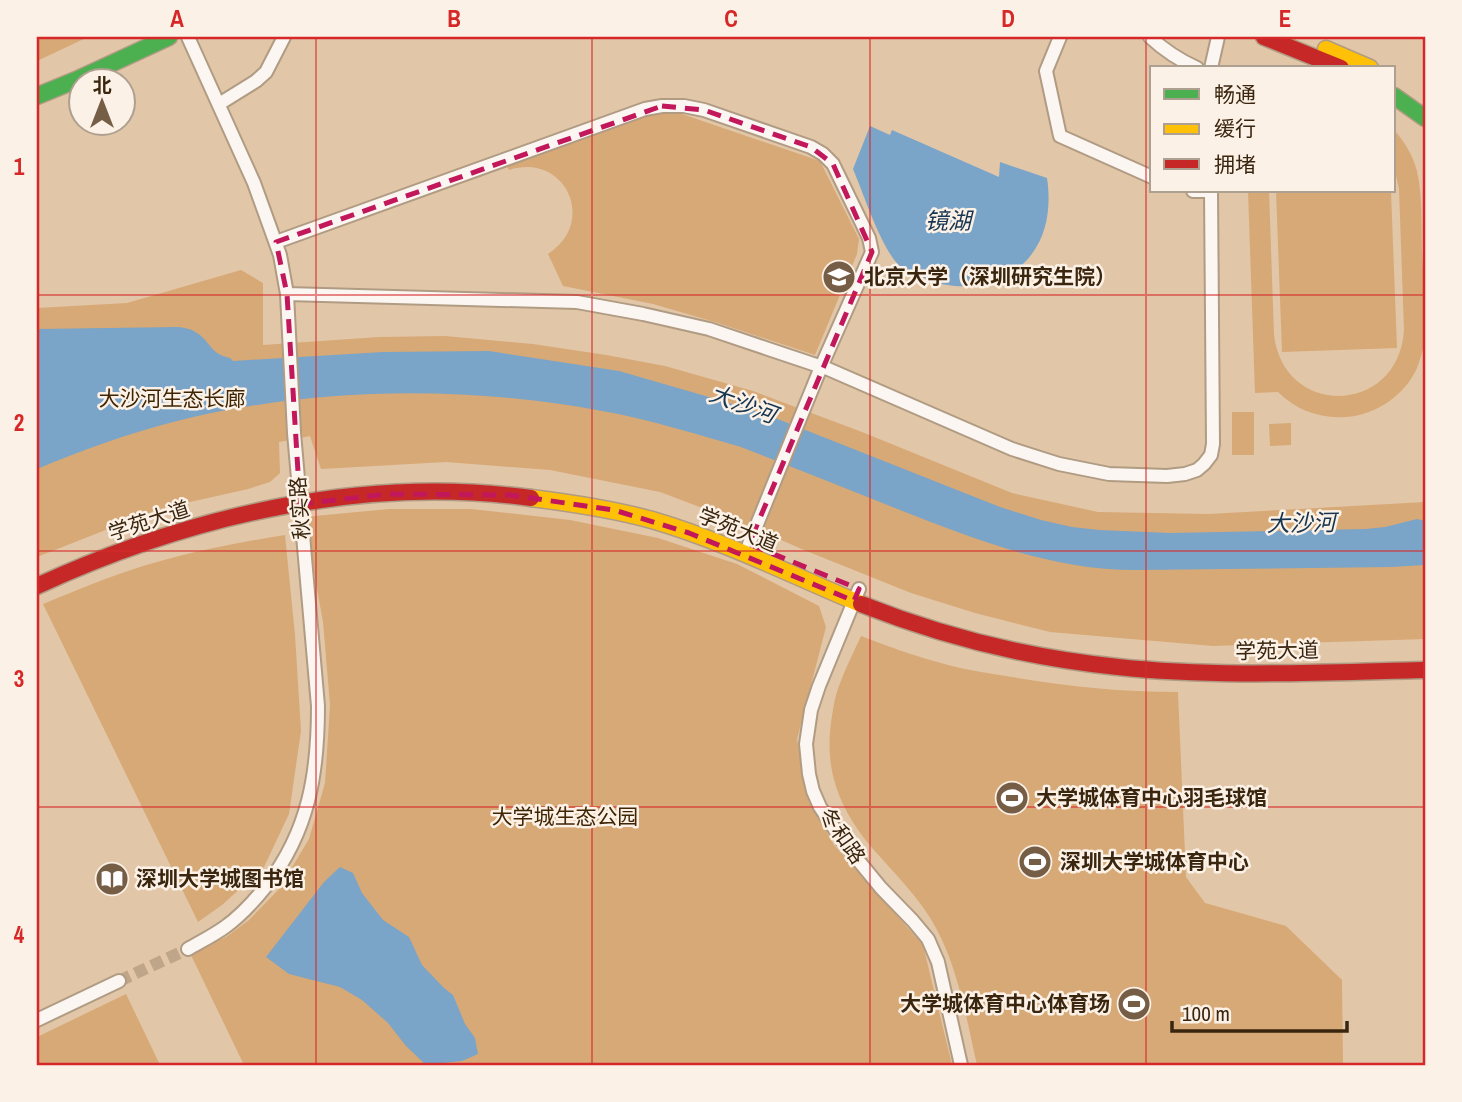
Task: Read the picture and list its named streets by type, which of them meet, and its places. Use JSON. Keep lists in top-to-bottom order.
{
  "streets": {
    "street": ["秋实路", "学苑大道", "冬和路"]
  },
  "crossings": [
    ["秋实路", "学苑大道"],
    ["学苑大道", "冬和路"]
  ],
  "water": ["镜湖", "大沙河"],
  "parks": ["大沙河生态长廊", "大学城生态公园"],
  "places": {
    "school or university": ["北京大学（深圳研究生院）"],
    "sports": ["大学城体育中心羽毛球馆", "深圳大学城体育中心", "大学城体育中心体育场"],
    "library": ["深圳大学城图书馆"]
  },
  "legend": ["畅通", "缓行", "拥堵"],
  "scale_bar": "100 m",
  "north": "top",
  "grid": {
    "columns": [
      "A",
      "B",
      "C",
      "D",
      "E"
    ],
    "rows": [
      "1",
      "2",
      "3",
      "4"
    ]
  }
}
